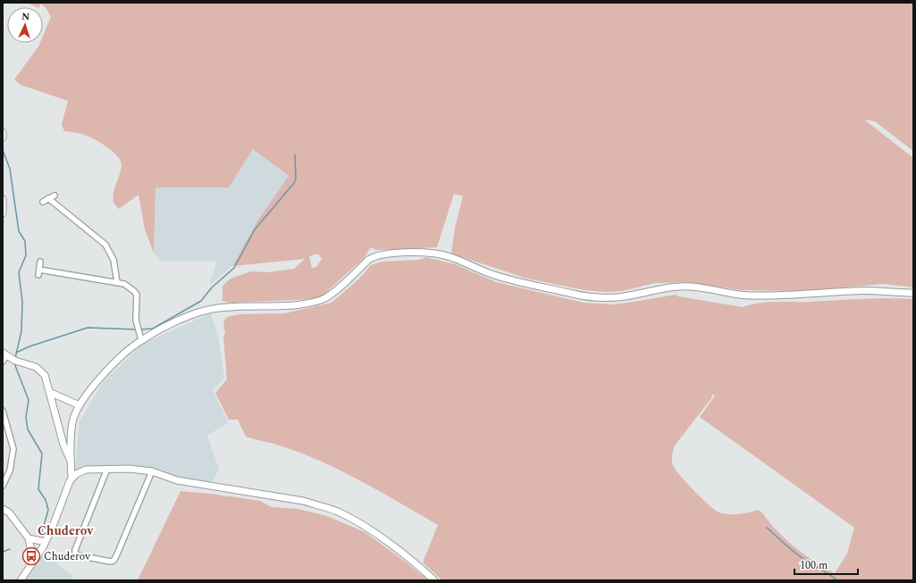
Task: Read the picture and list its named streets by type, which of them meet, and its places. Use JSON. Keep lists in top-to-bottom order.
{
  "districts": ["Chuderov"],
  "places": {
    "bus stop": ["Chuderov"]
  },
  "scale_bar": "100 m",
  "north": "top"
}
